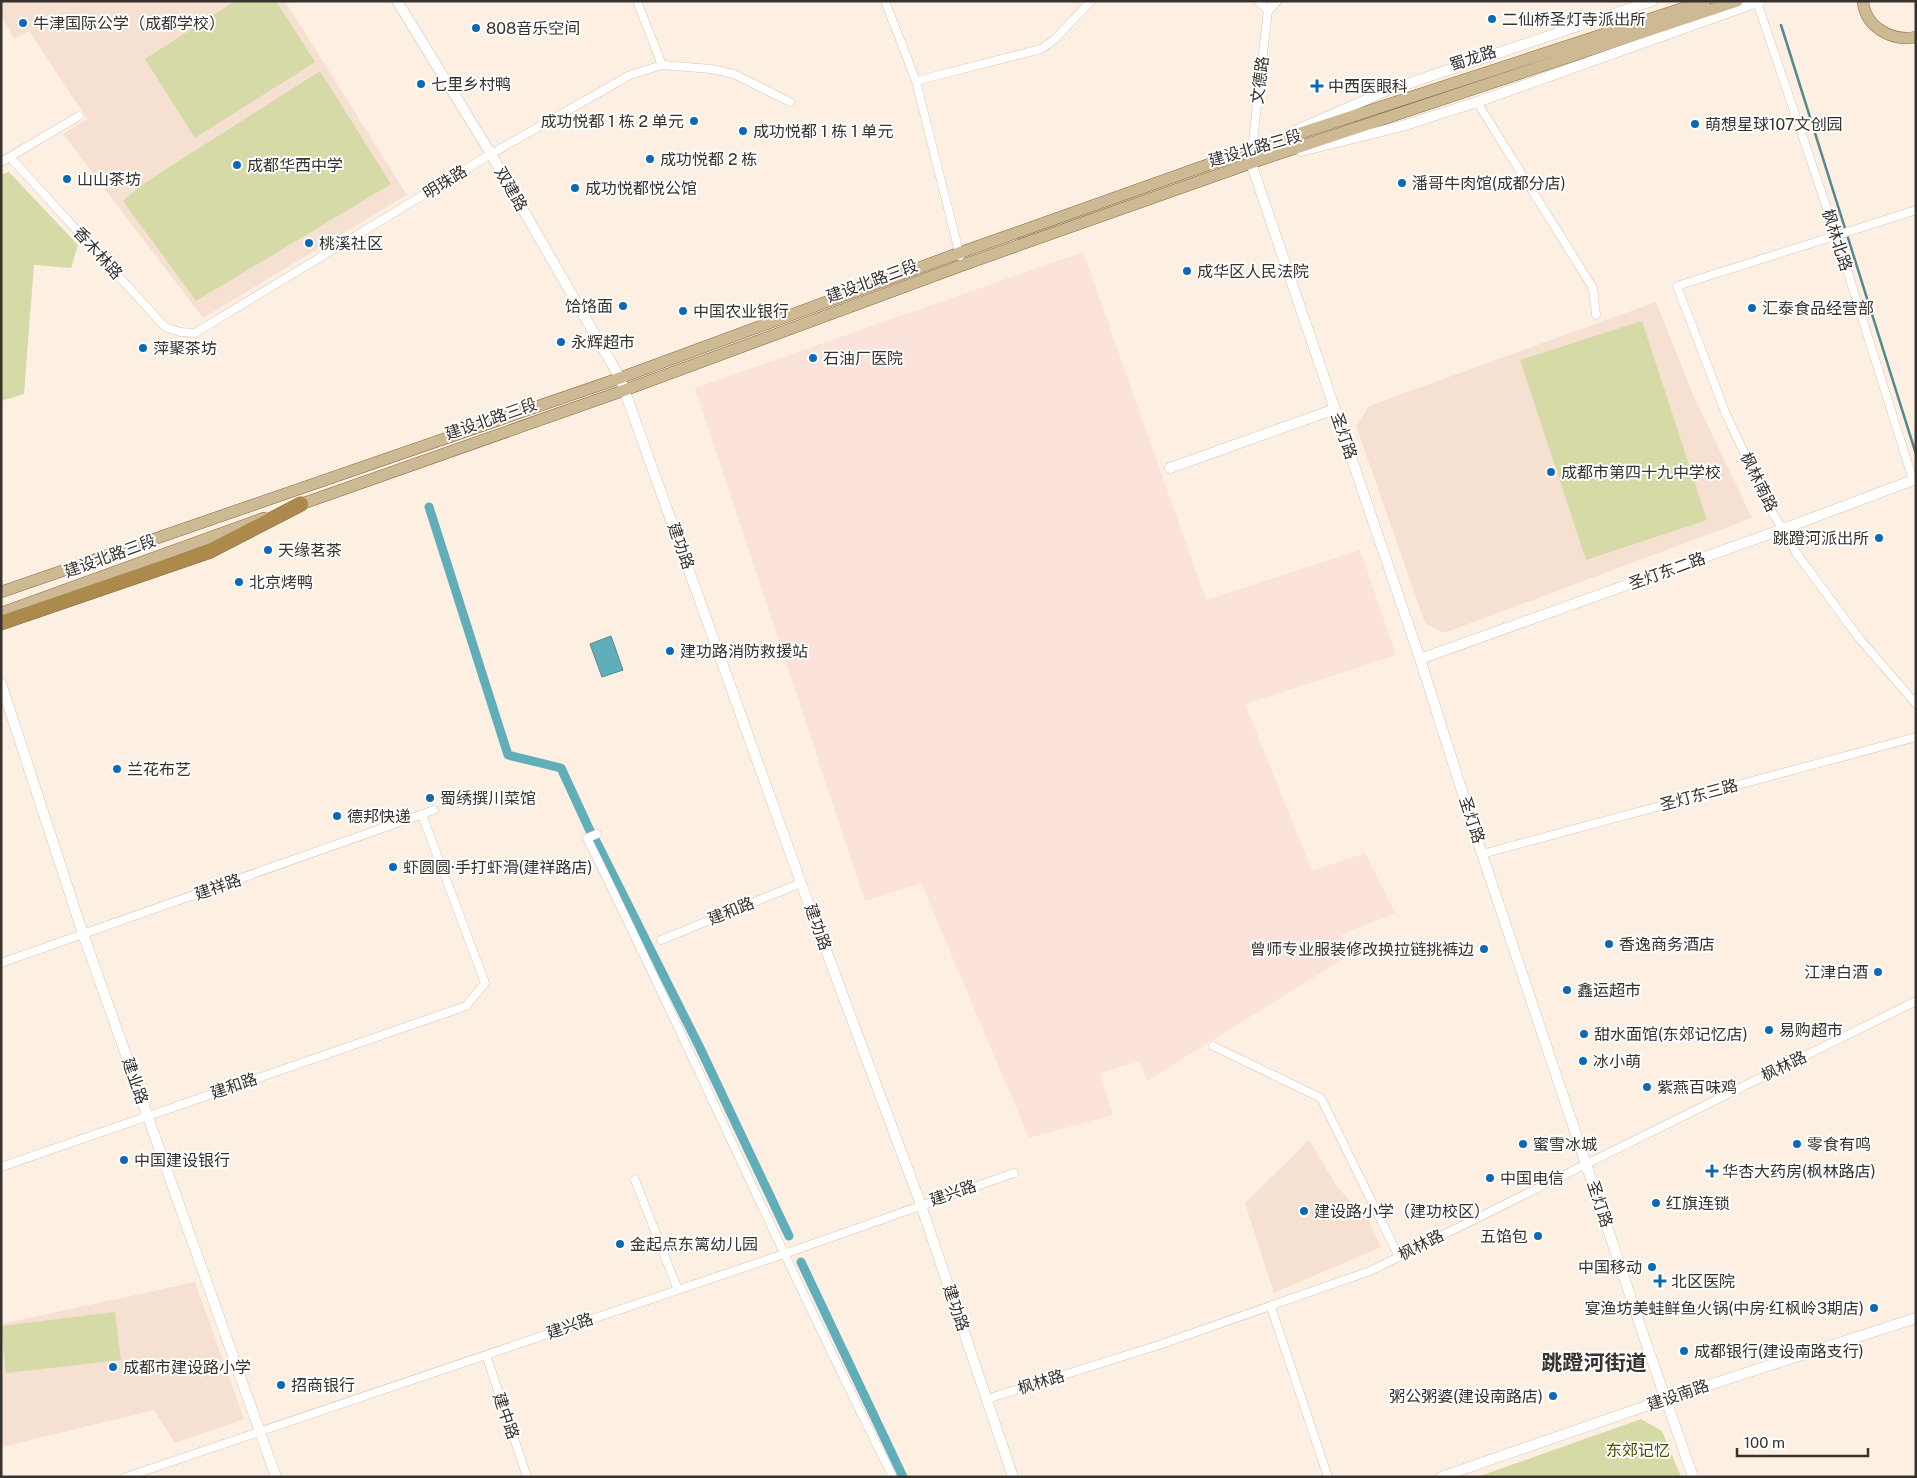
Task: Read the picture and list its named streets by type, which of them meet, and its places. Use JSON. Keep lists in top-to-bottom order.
{
  "streets": {
    "main road": ["蜀龙路", "建设北路三段"],
    "street": [
      "文德路",
      "明珠路",
      "双建路",
      "枫林北路",
      "香木林路",
      "圣灯路",
      "枫林南路",
      "建功路",
      "圣灯东二路",
      "圣灯东三路",
      "建祥路",
      "建和路",
      "枫林路",
      "建业路",
      "建兴路",
      "建设南路",
      "建中路"
    ]
  },
  "crossings": [
    ["蜀龙路", "文德路"],
    ["蜀龙路", "建设北路三段"],
    ["蜀龙路", "圣灯路"],
    ["文德路", "建设北路三段"],
    ["文德路", "圣灯路"],
    ["建设北路三段", "双建路"],
    ["建设北路三段", "枫林北路"],
    ["建设北路三段", "圣灯路"],
    ["建设北路三段", "建功路"],
    ["明珠路", "双建路"],
    ["明珠路", "香木林路"],
    ["双建路", "建功路"],
    ["枫林北路", "枫林南路"],
    ["枫林北路", "圣灯东二路"],
    ["圣灯路", "圣灯东二路"],
    ["圣灯路", "圣灯东三路"],
    ["圣灯路", "枫林路"],
    ["圣灯路", "建设南路"],
    ["枫林南路", "圣灯东二路"],
    ["建功路", "建和路"],
    ["建功路", "枫林路"],
    ["建功路", "建兴路"],
    ["建祥路", "建和路"],
    ["建祥路", "建业路"],
    ["建和路", "建业路"],
    ["建业路", "建兴路"],
    ["建兴路", "建中路"]
  ],
  "districts": ["跳蹬河街道"],
  "parks": ["东郊记忆"],
  "places": {
    "other": [
      "二仙桥圣灯寺派出所",
      "牛津国际公学（成都学校）",
      "808音乐空间",
      "七里乡村鸭",
      "成功悦都 1 栋 2 单元",
      "萌想星球107文创园",
      "成功悦都 1 栋 1 单元",
      "成功悦都 2 栋",
      "成都华西中学",
      "山山茶坊",
      "潘哥牛肉馆(成都分店)",
      "成功悦都悦公馆",
      "桃溪社区",
      "成华区人民法院",
      "饸饹面",
      "汇泰食品经营部",
      "中国农业银行",
      "永辉超市",
      "萍聚茶坊",
      "石油厂医院",
      "成都市第四十九中学校",
      "跳蹬河派出所",
      "天缘茗茶",
      "北京烤鸭",
      "建功路消防救援站",
      "兰花布艺",
      "蜀绣撰川菜馆",
      "德邦快递",
      "虾圆圆·手打虾滑(建祥路店)",
      "香逸商务酒店",
      "曾师专业服装修改换拉链挑裤边",
      "江津白酒",
      "鑫运超市",
      "易购超市",
      "甜水面馆(东郊记忆店)",
      "冰小萌",
      "紫燕百味鸡",
      "蜜雪冰城",
      "零食有鸣",
      "中国建设银行",
      "中国电信",
      "红旗连锁",
      "建设路小学（建功校区）",
      "五馅包",
      "金起点东篱幼儿园",
      "中国移动",
      "宴渔坊美蛙鲜鱼火锅(中房·红枫岭3期店)",
      "成都银行(建设南路支行)",
      "成都市建设路小学",
      "招商银行",
      "粥公粥婆(建设南路店)"
    ],
    "health": ["中西医眼科", "华杏大药房(枫林路店)", "北区医院"]
  },
  "scale_bar": "100 m"
}
